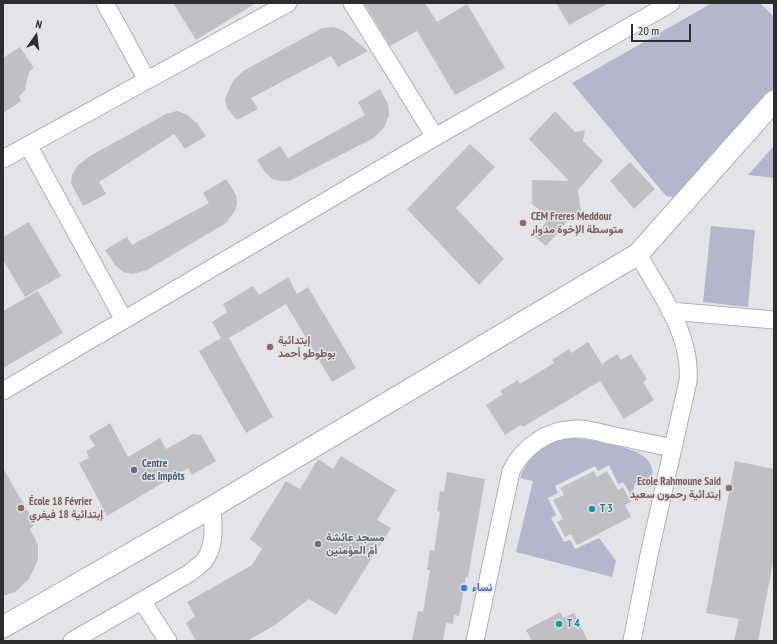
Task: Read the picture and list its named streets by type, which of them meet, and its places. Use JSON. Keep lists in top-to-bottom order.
{
  "places": [
    "CEM Freres Meddour متوسطة الإخوة مدوار",
    "إبتدائية بوطوطو أحمد",
    "Centre des Impôts",
    "Ecole Rahmoune Said إبتدائية رحمون سعيد",
    "École 18 Février إبتدائية 18 فيفري",
    "T 3",
    "مسجد عائشة أمّ المؤمنين",
    "نساء",
    "T 4"
  ],
  "scale_bar": "20 m",
  "north": "top"
}
